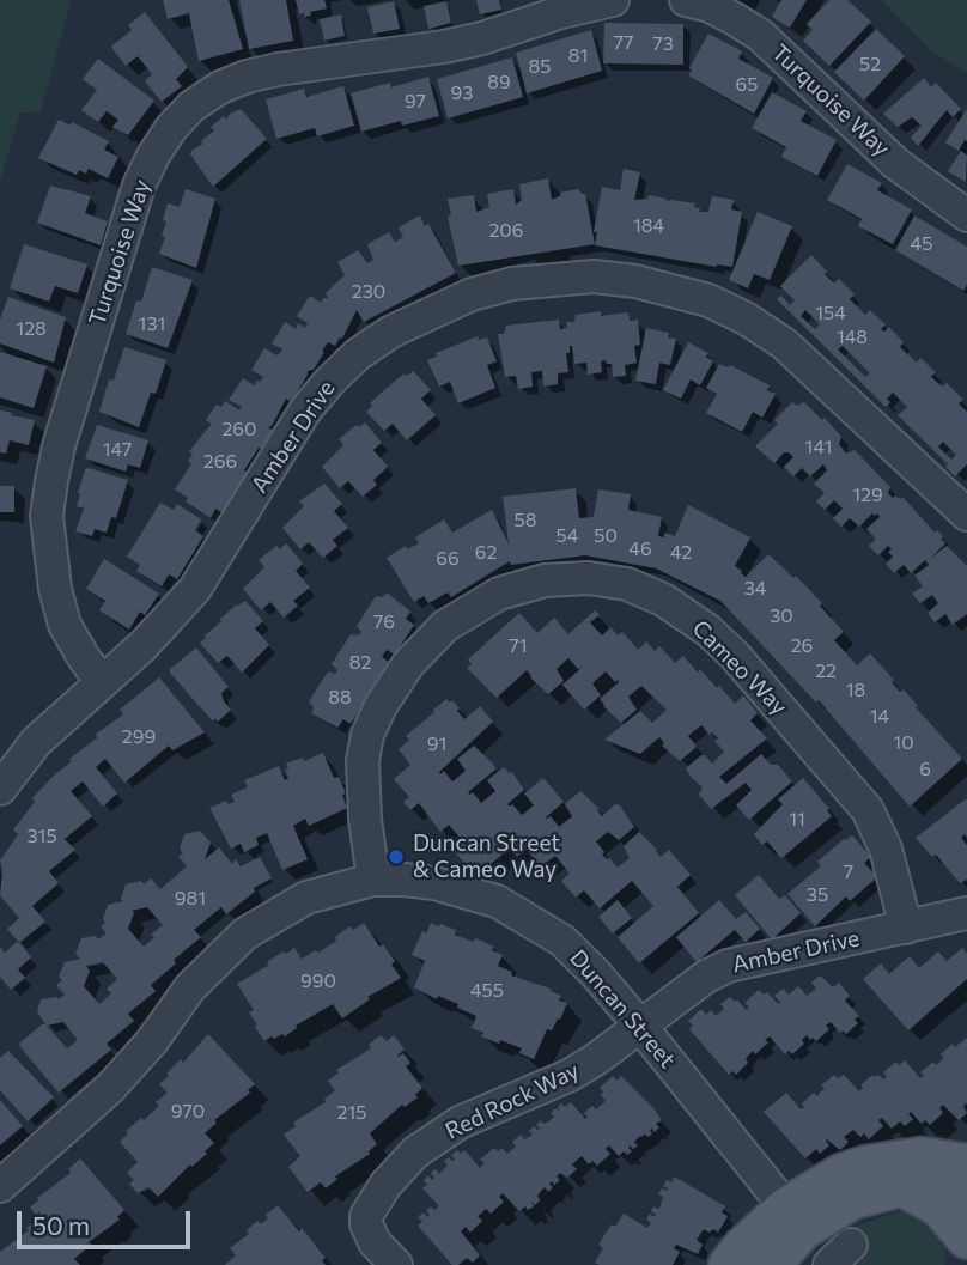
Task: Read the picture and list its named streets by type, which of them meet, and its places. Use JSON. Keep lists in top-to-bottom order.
{
  "streets": {
    "street": [
      "Turquoise Way",
      "Amber Drive",
      "Cameo Way",
      "Duncan Street",
      "Red Rock Way"
    ]
  },
  "crossings": [
    ["Turquoise Way", "Amber Drive"],
    ["Amber Drive", "Cameo Way"],
    ["Amber Drive", "Duncan Street"],
    ["Amber Drive", "Red Rock Way"],
    ["Cameo Way", "Duncan Street"],
    ["Duncan Street", "Red Rock Way"]
  ],
  "places": ["Duncan Street & Cameo Way"],
  "house_numbers": [
    "77",
    "73",
    "81",
    "52",
    "85",
    "89",
    "65",
    "93",
    "97",
    "184",
    "206",
    "45",
    "230",
    "154",
    "131",
    "128",
    "148",
    "260",
    "141",
    "147",
    "266",
    "129",
    "58",
    "54",
    "50",
    "46",
    "62",
    "42",
    "66",
    "34",
    "30",
    "76",
    "71",
    "26",
    "82",
    "22",
    "18",
    "88",
    "14",
    "299",
    "10",
    "91",
    "6",
    "11",
    "315",
    "7",
    "35",
    "981",
    "990",
    "455",
    "970",
    "215"
  ],
  "scale_bar": "50 m"
}
